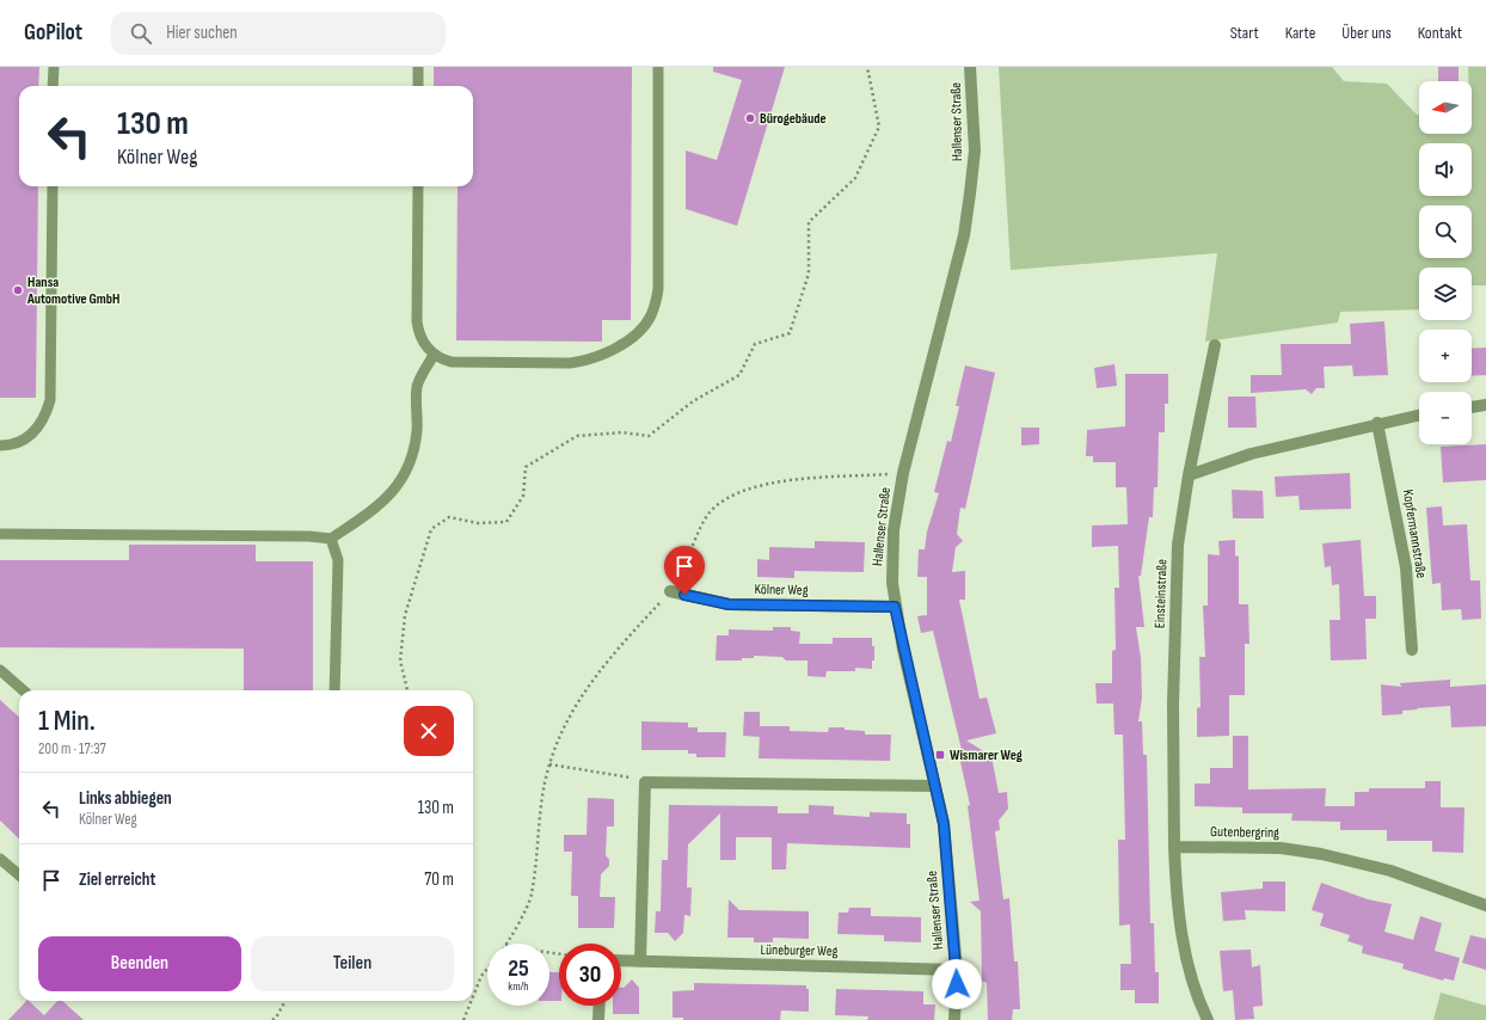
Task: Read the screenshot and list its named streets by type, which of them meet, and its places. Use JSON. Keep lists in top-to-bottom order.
{
  "streets": {
    "street": [
      "Hallenser Straße",
      "Kopfermannstraße",
      "Kölner Weg",
      "Einsteinstraße",
      "Gutenbergring",
      "Lüneburger Weg"
    ]
  },
  "crossings": [
    ["Hallenser Straße", "Kölner Weg"],
    ["Hallenser Straße", "Lüneburger Weg"],
    ["Einsteinstraße", "Gutenbergring"]
  ],
  "places": {
    "other": ["Bürogebäude", "Hansa Automotive GmbH"],
    "transit": ["Wismarer Weg"]
  },
  "north": "left",
  "page": {
    "header": "GoPilot",
    "search": "Hier suchen",
    "nav": [
      "Start",
      "Karte",
      "Über uns",
      "Kontakt"
    ],
    "map_buttons": ["+", "−"],
    "turn": ["130 m", "Kölner Weg"],
    "heading": ["1 Min.", "200 m · 17:37"],
    "list": [
      {
        "name": "Links abbiegen",
        "note": "Kölner Weg",
        "value": "130 m"
      },
      {
        "name": "Ziel erreicht",
        "value": "70 m"
      }
    ],
    "buttons": ["Beenden", "Teilen"],
    "speed": "25 km/h",
    "limit": "30"
  }
}
